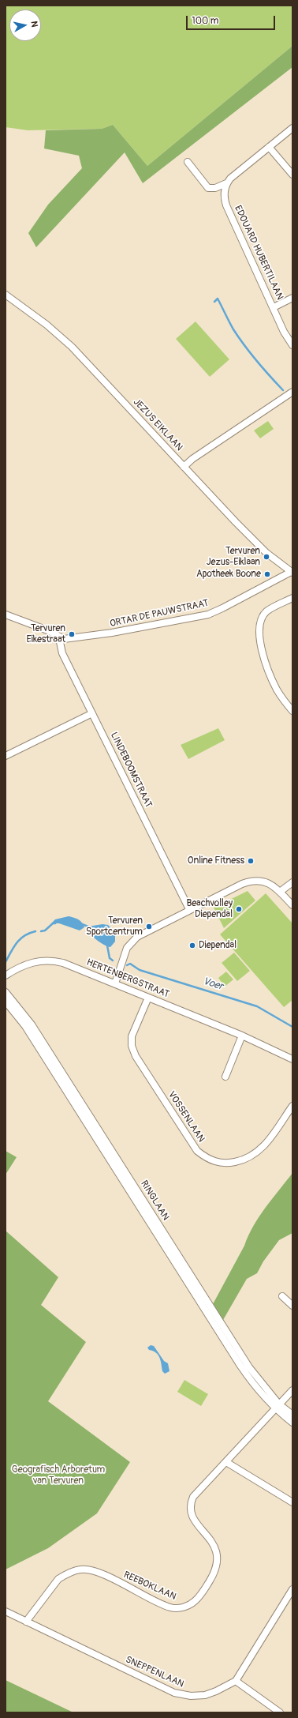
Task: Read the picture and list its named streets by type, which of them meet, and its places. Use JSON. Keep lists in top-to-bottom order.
{
  "streets": {
    "street": [
      "EDOUARD HUBERTILAAN",
      "JEZUS EIKLAAN",
      "ORTAR DE PAUWSTRAAT",
      "LINDEBOOMSTRAAT",
      "HERTENBERGSTRAAT",
      "VOSSENLAAN",
      "RINGLAAN",
      "REEBOKLAAN",
      "SNEPPENLAAN"
    ]
  },
  "crossings": [
    ["JEZUS EIKLAAN", "ORTAR DE PAUWSTRAAT"],
    ["ORTAR DE PAUWSTRAAT", "LINDEBOOMSTRAAT"],
    ["HERTENBERGSTRAAT", "VOSSENLAAN"],
    ["RINGLAAN", "REEBOKLAAN"],
    ["REEBOKLAAN", "SNEPPENLAAN"]
  ],
  "water": ["Voer"],
  "parks": ["Geografisch Arboretum van Tervuren"],
  "places": [
    "Tervuren Jezus-Eiklaan",
    "Apotheek Boone",
    "Tervuren Eikestraat",
    "Online Fitness",
    "Beachvolley Diependal",
    "Tervuren Sportcentrum",
    "Diependal"
  ],
  "scale_bar": "100 m",
  "north": "right"
}
